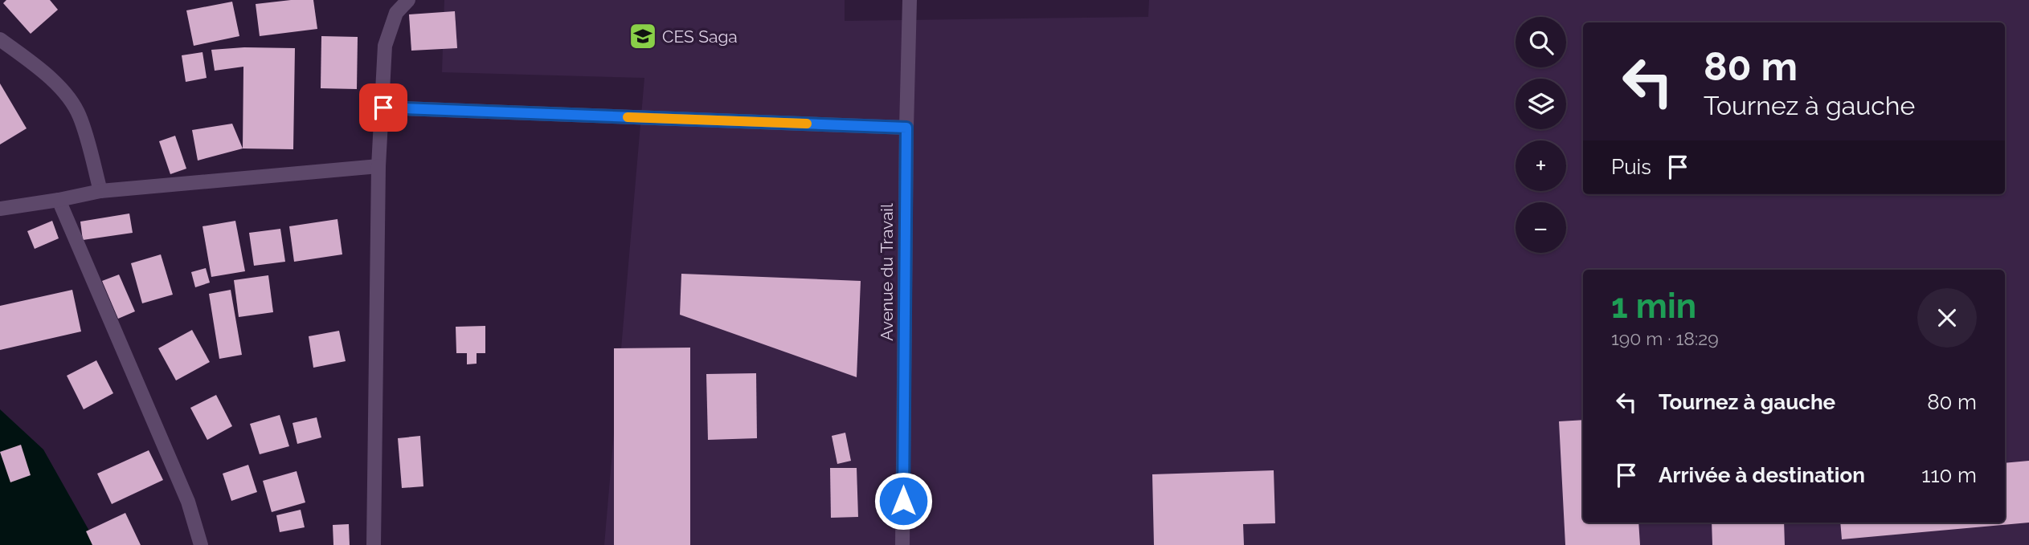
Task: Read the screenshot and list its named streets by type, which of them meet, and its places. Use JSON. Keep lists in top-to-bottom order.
{
  "streets": {
    "street": ["Avenue du Travail"]
  },
  "places": {
    "school or university": ["CES Saga"]
  },
  "page": {
    "map_buttons": ["+", "−"],
    "turn": ["80 m", "Tournez à gauche"],
    "then": "Puis",
    "heading": ["1 min", "190 m · 18:29"],
    "list": [
      {
        "name": "Tournez à gauche",
        "value": "80 m"
      },
      {
        "name": "Arrivée à destination",
        "value": "110 m"
      }
    ]
  }
}
